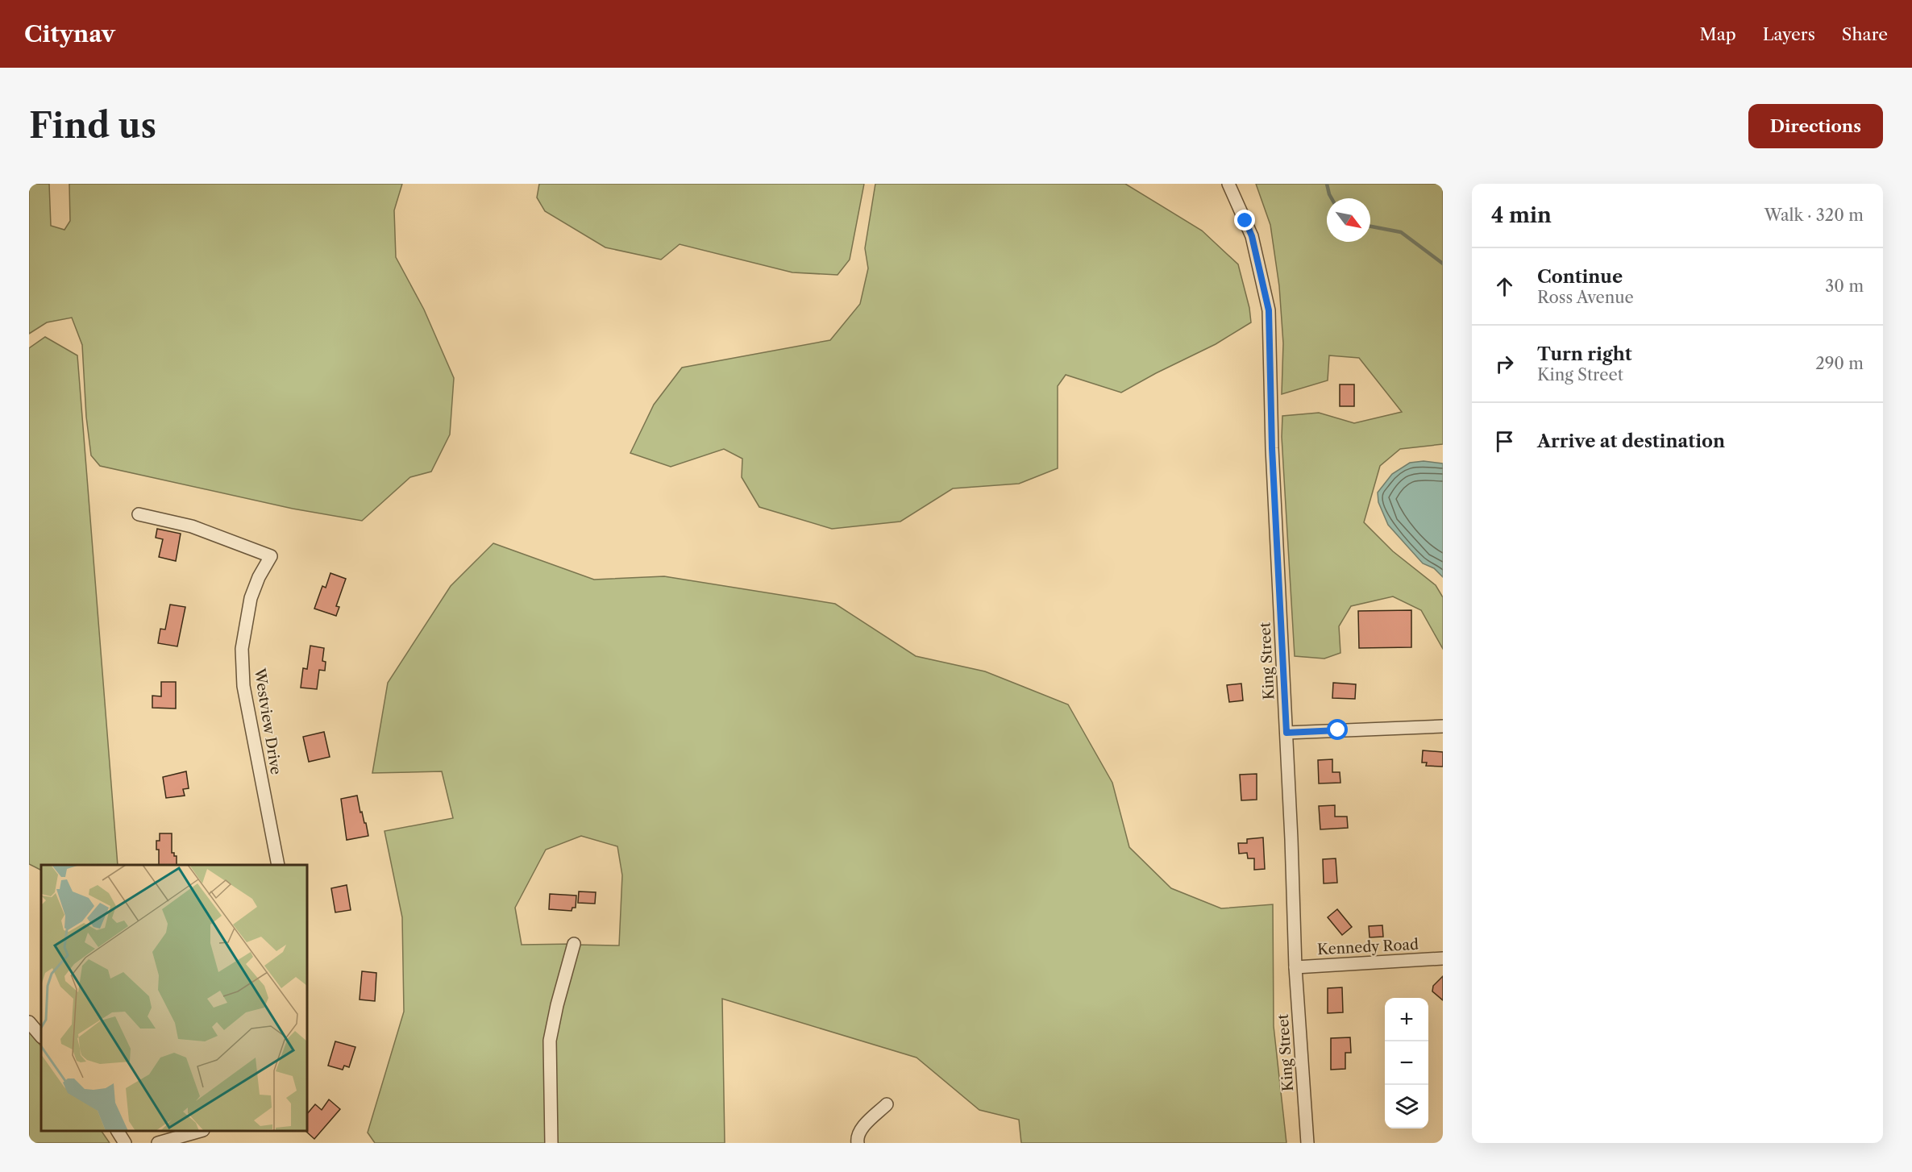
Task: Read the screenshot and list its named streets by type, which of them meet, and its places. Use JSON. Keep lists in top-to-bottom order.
{
  "streets": {
    "street": ["King Street", "Westview Drive", "Kennedy Road"]
  },
  "crossings": [
    ["King Street", "Kennedy Road"]
  ],
  "north": "bottom right",
  "page": {
    "header": "Citynav",
    "nav": ["Map", "Layers", "Share"],
    "buttons": "Directions",
    "title": "Find us",
    "heading": ["4 min", "Walk · 320 m"],
    "list": [
      ["Continue", "Ross Avenue", "30 m"],
      ["Turn right", "King Street", "290 m"],
      "Arrive at destination"
    ],
    "map_buttons": ["+", "−"]
  }
}
